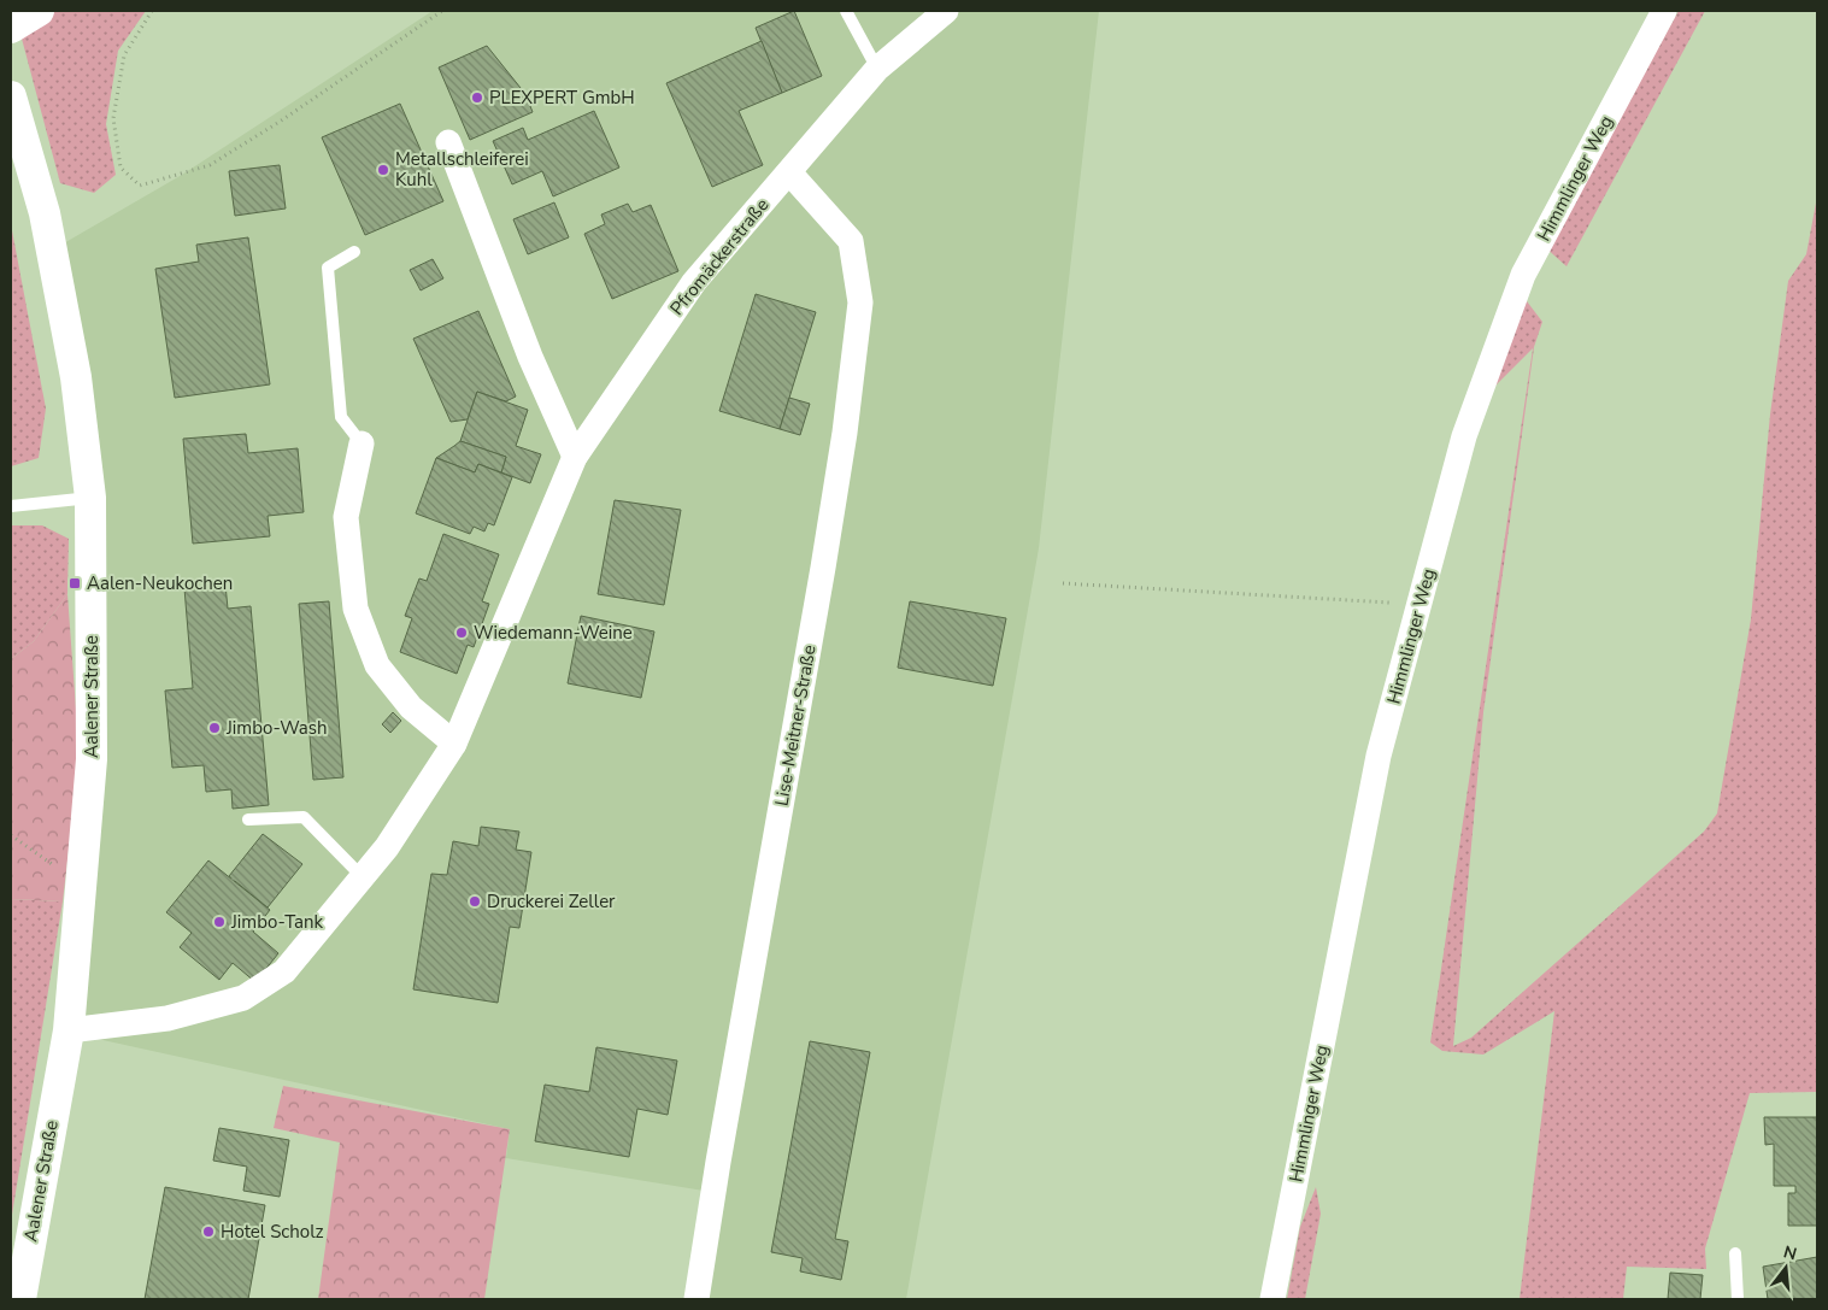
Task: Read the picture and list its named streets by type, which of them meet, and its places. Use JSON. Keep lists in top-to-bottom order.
{
  "streets": {
    "street": [
      "Himmlinger Weg",
      "Pfromäckerstraße",
      "Aalener Straße",
      "Lise-Meitner-Straße"
    ]
  },
  "crossings": [
    ["Pfromäckerstraße", "Aalener Straße"],
    ["Pfromäckerstraße", "Lise-Meitner-Straße"]
  ],
  "places": {
    "other": [
      "PLEXPERT GmbH",
      "Metallschleiferei Kuhl",
      "Wiedemann-Weine",
      "Jimbo-Wash",
      "Druckerei Zeller",
      "Jimbo-Tank",
      "Hotel Scholz"
    ],
    "transit": ["Aalen-Neukochen"]
  },
  "north": "top"
}
